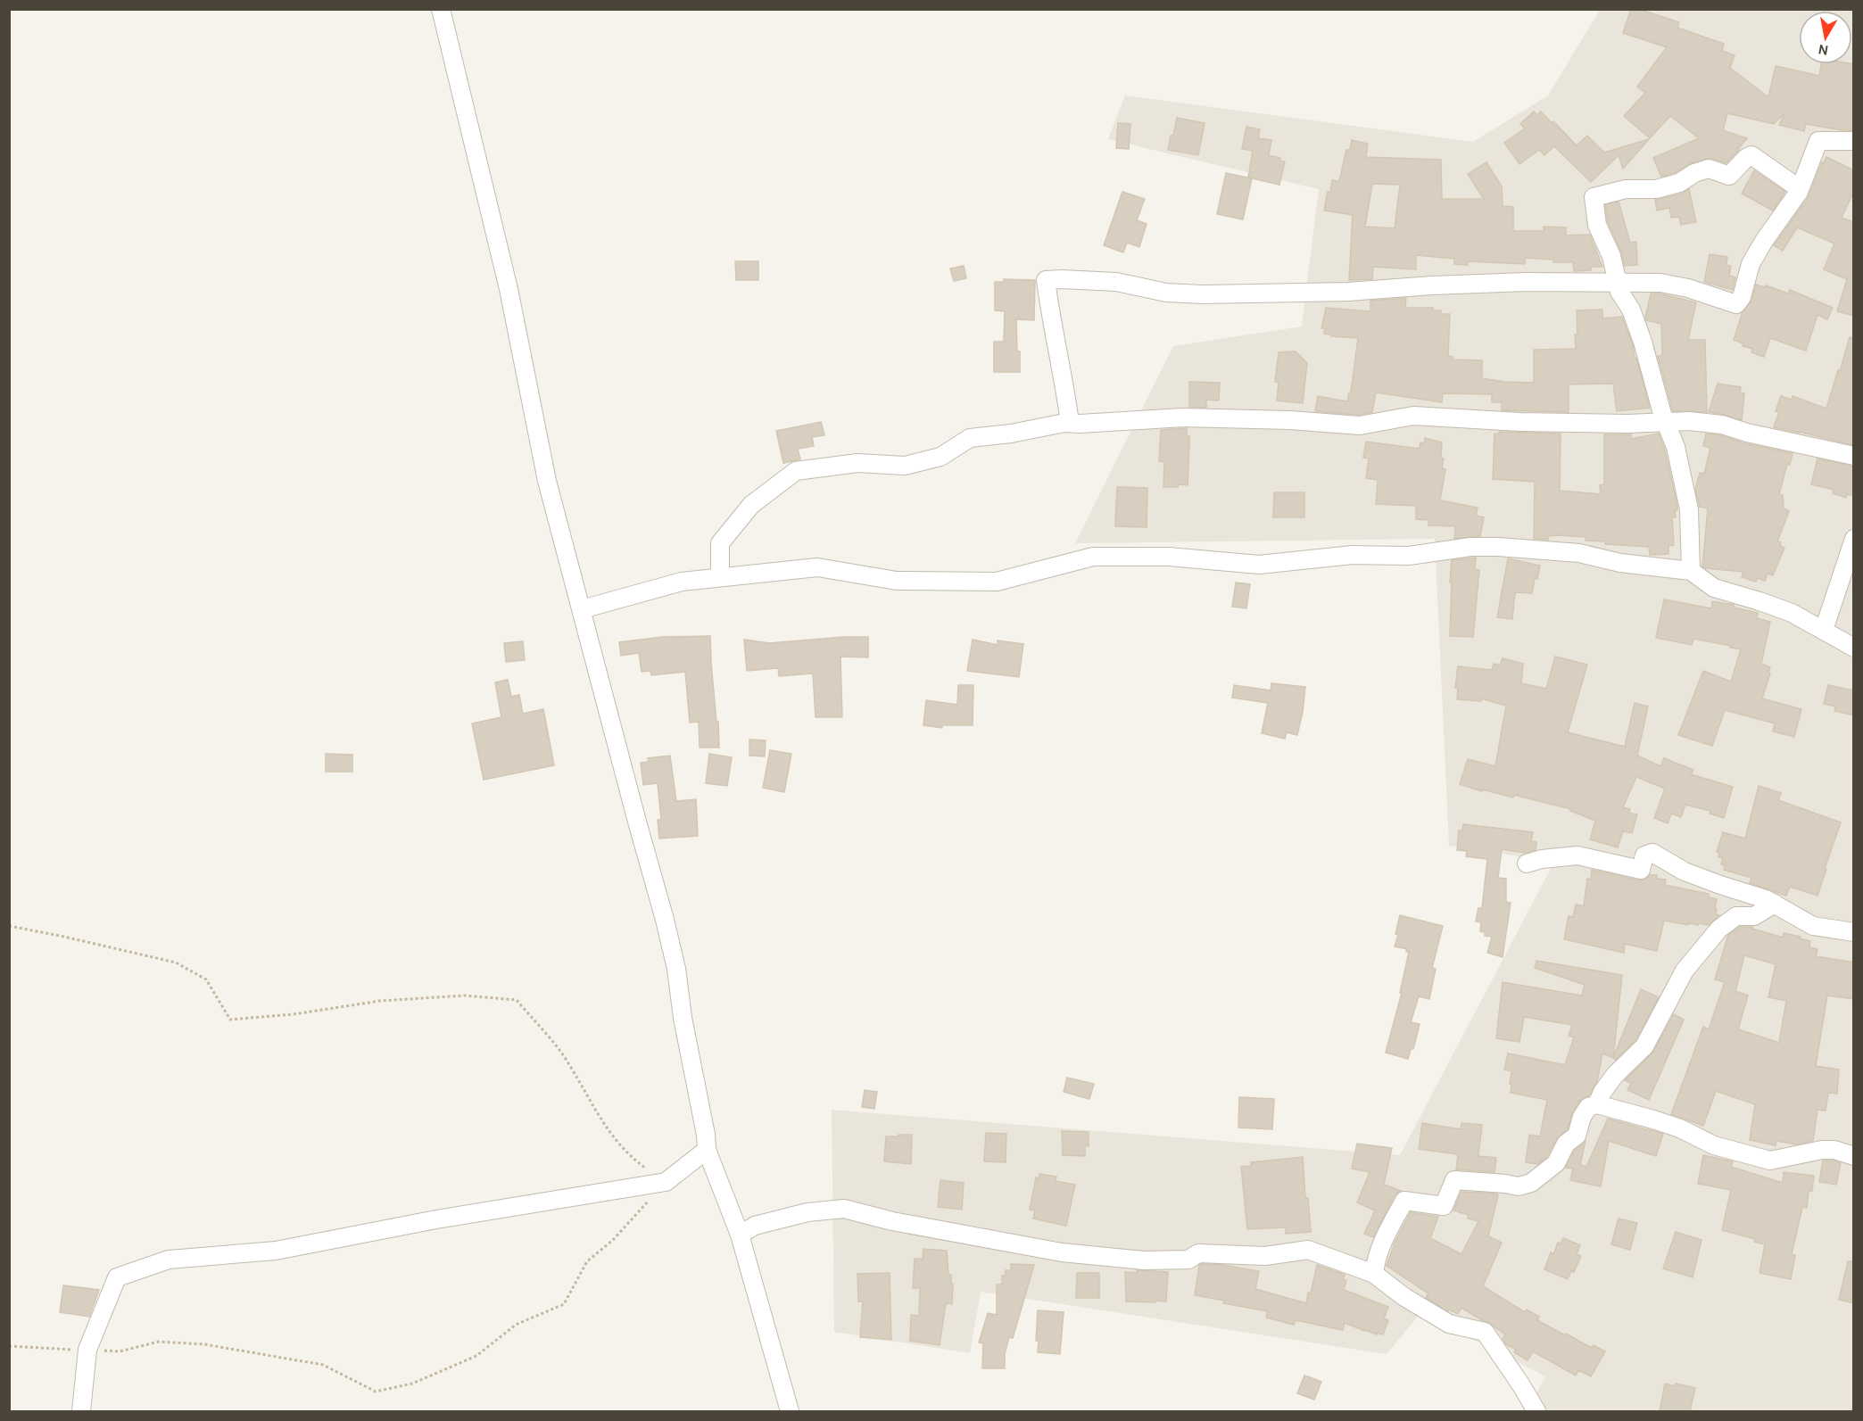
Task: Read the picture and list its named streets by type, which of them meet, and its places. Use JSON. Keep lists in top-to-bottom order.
{
  "north": "bottom"
}
